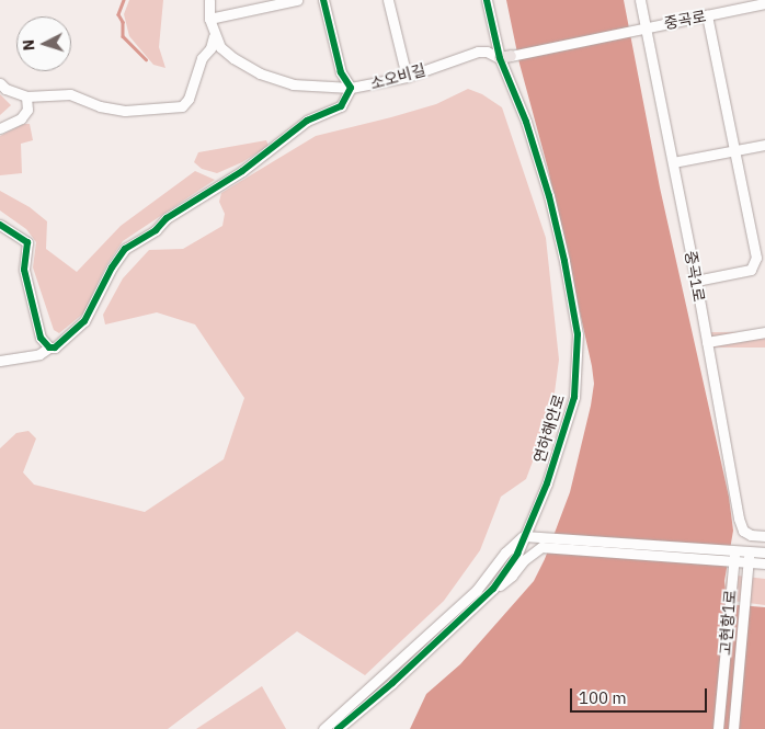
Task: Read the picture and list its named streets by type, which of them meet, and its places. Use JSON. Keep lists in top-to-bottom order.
{
  "streets": {
    "street": [
      "중곡로",
      "소오비길",
      "중곡1로",
      "연하해안로",
      "고현항1로"
    ]
  },
  "crossings": [
    ["중곡로", "소오비길"],
    ["중곡로", "중곡1로"],
    ["중곡로", "연하해안로"],
    ["소오비길", "연하해안로"]
  ],
  "scale_bar": "100 m",
  "north": "left"
}
